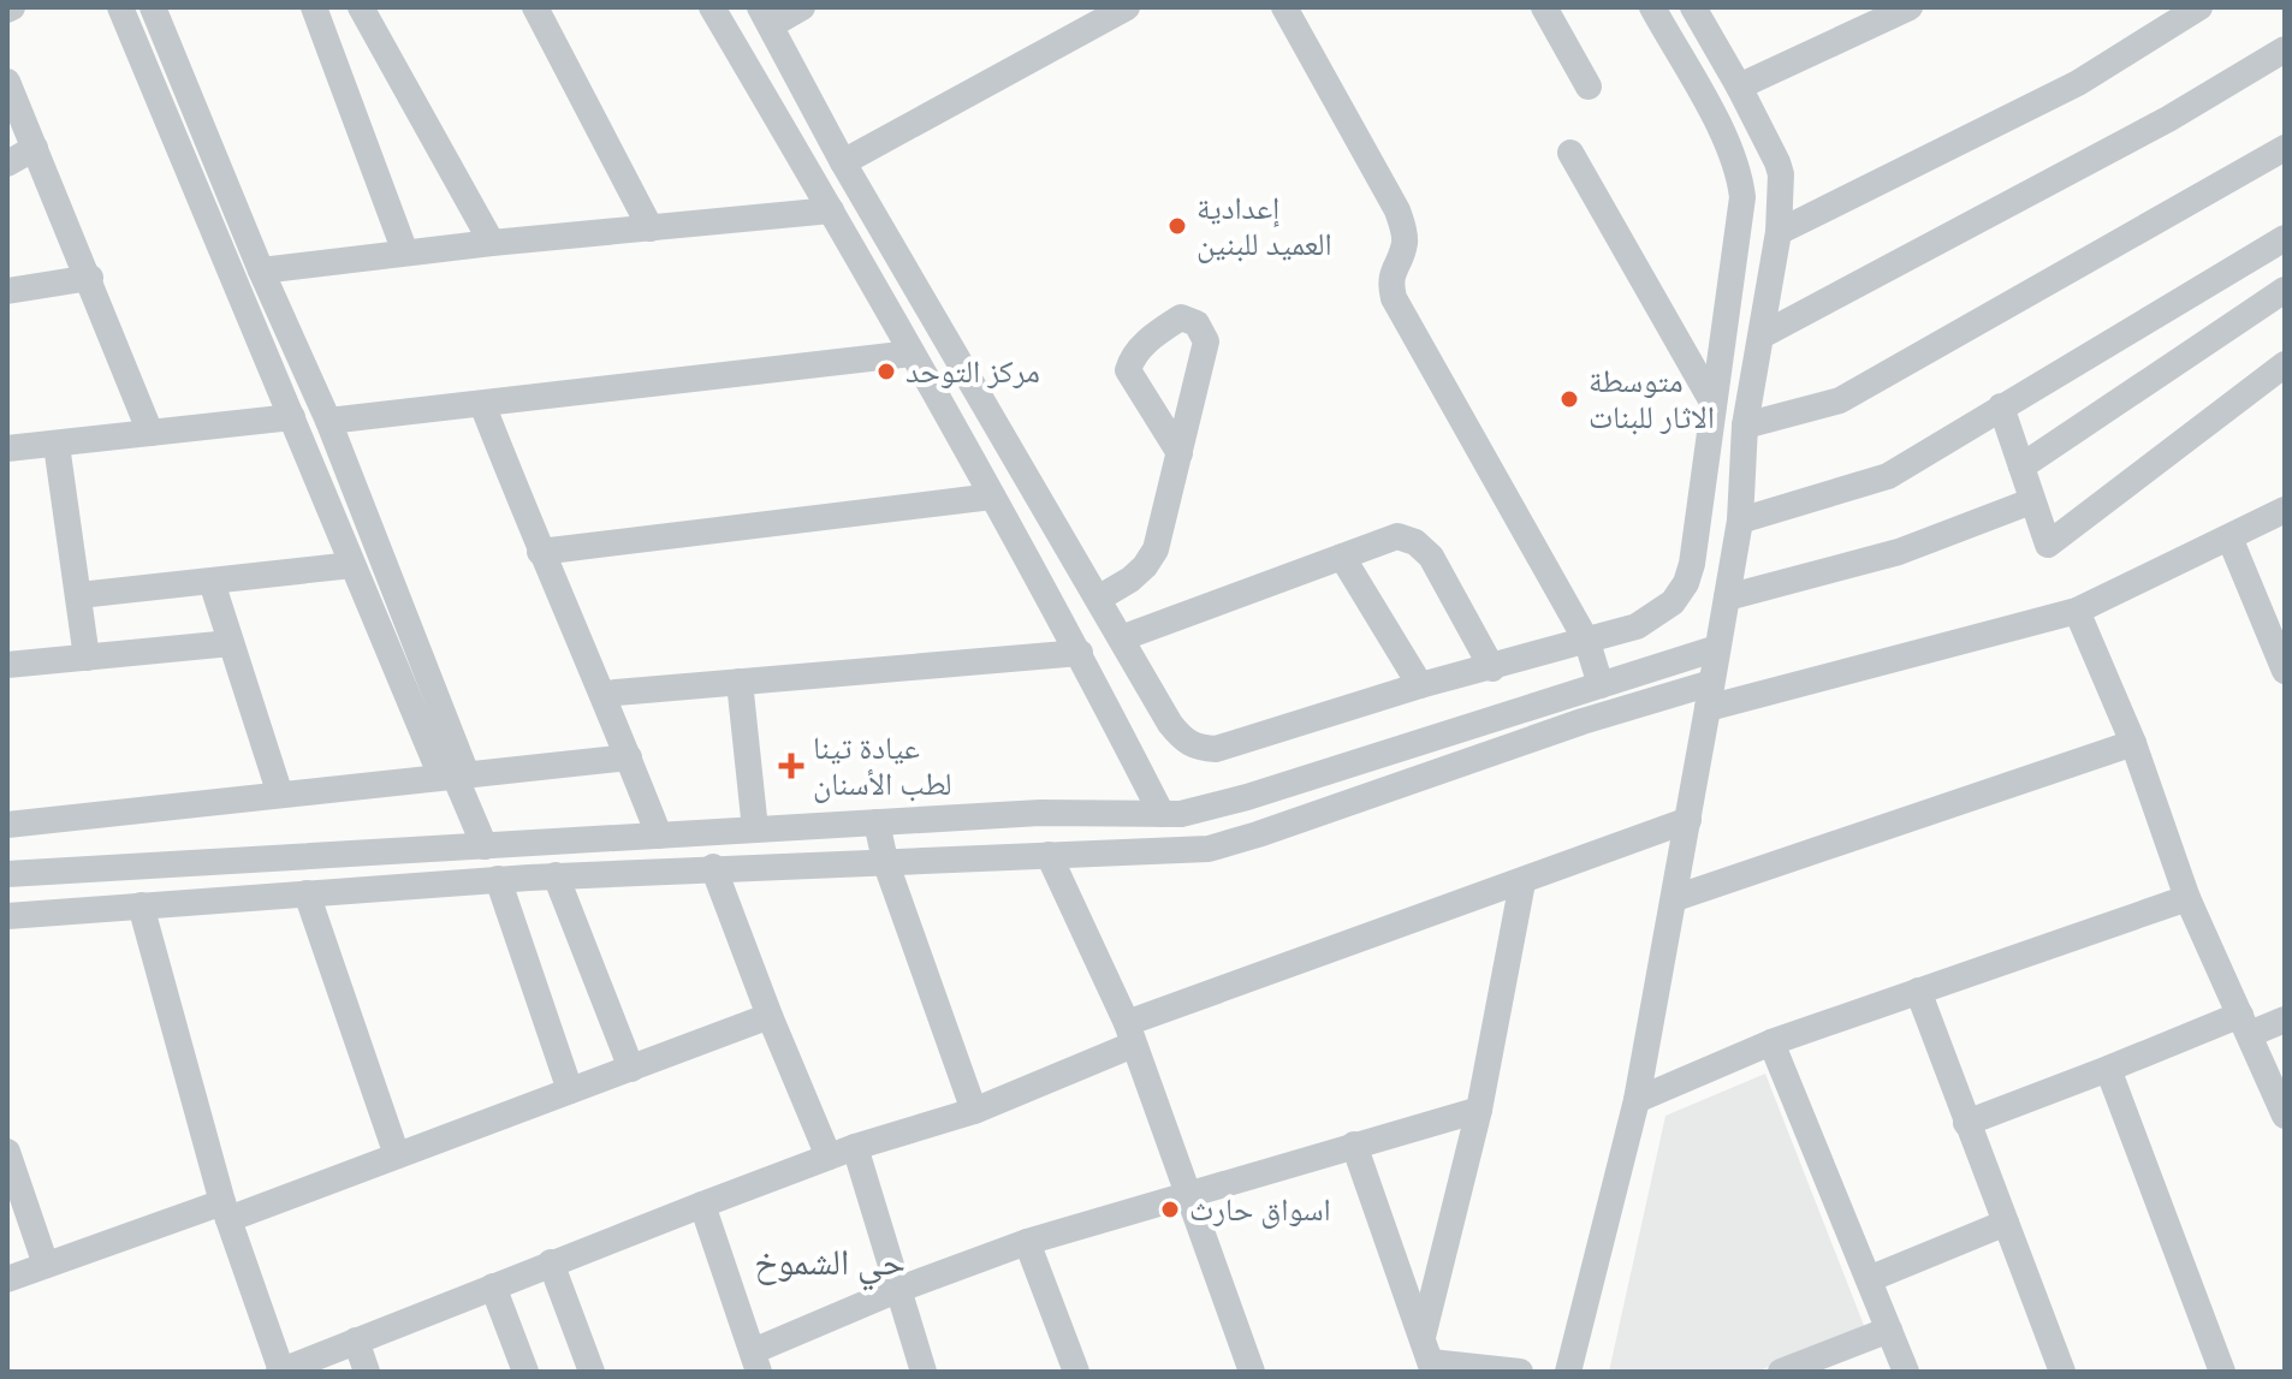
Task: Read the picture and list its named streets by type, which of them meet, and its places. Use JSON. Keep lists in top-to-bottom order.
{
  "districts": ["حي الشموخ"],
  "places": {
    "other": [
      "إعدادية العميد للبنين",
      "مركز التوحد",
      "متوسطة الاثار للبنات",
      "اسواق حارث"
    ],
    "health": ["عيادة تينا لطب الأسنان"]
  }
}
